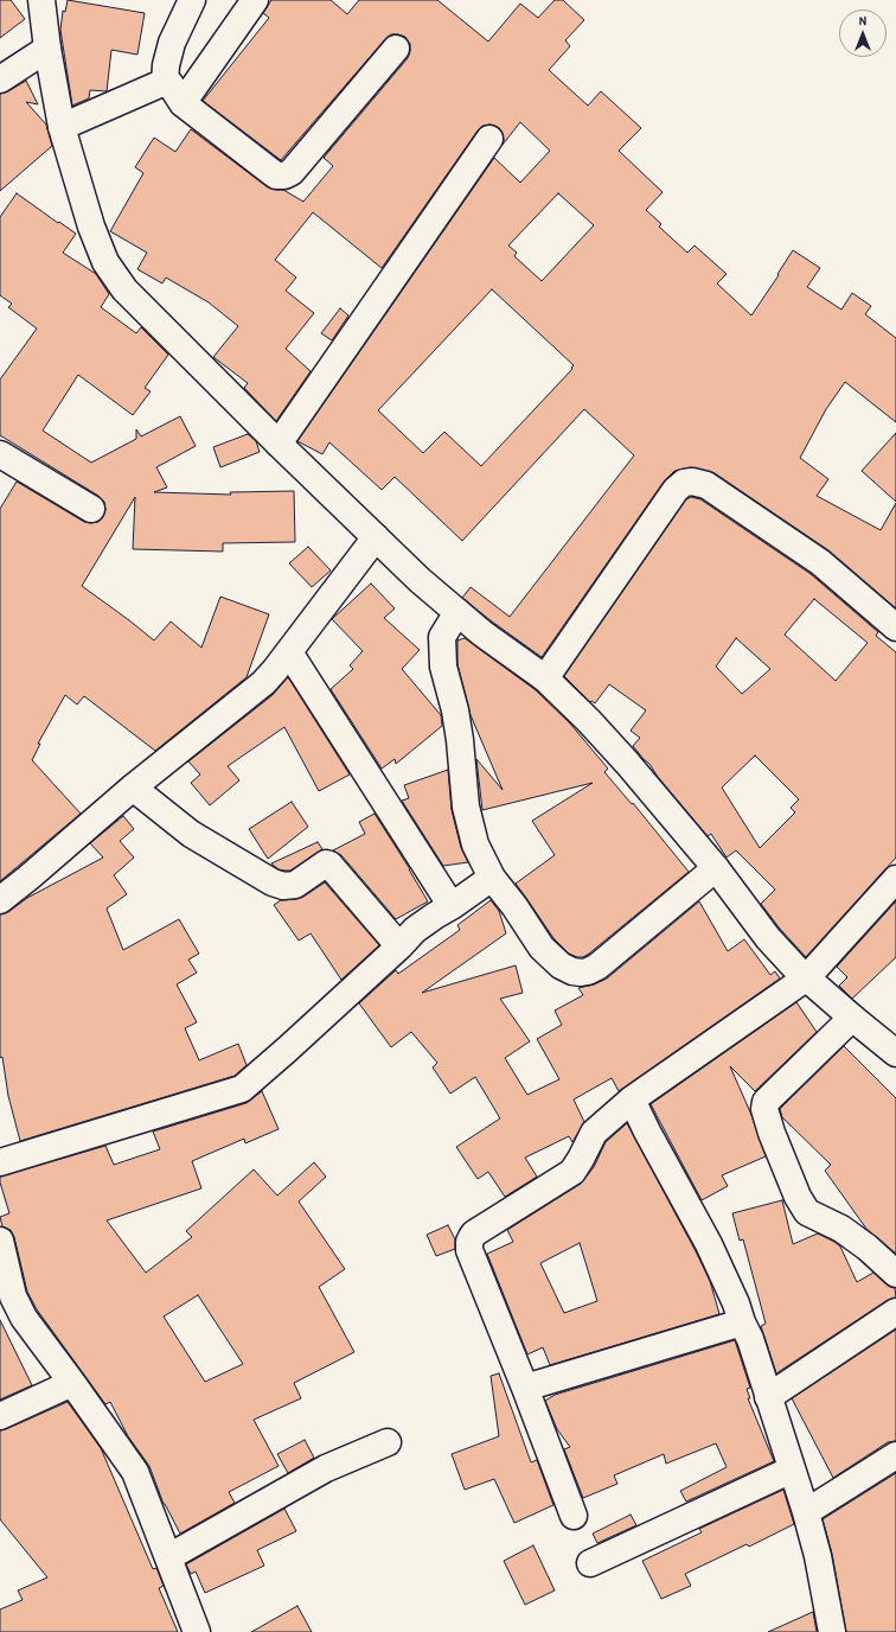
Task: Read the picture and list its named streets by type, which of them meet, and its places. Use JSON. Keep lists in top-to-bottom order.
{
  "north": "top"
}
